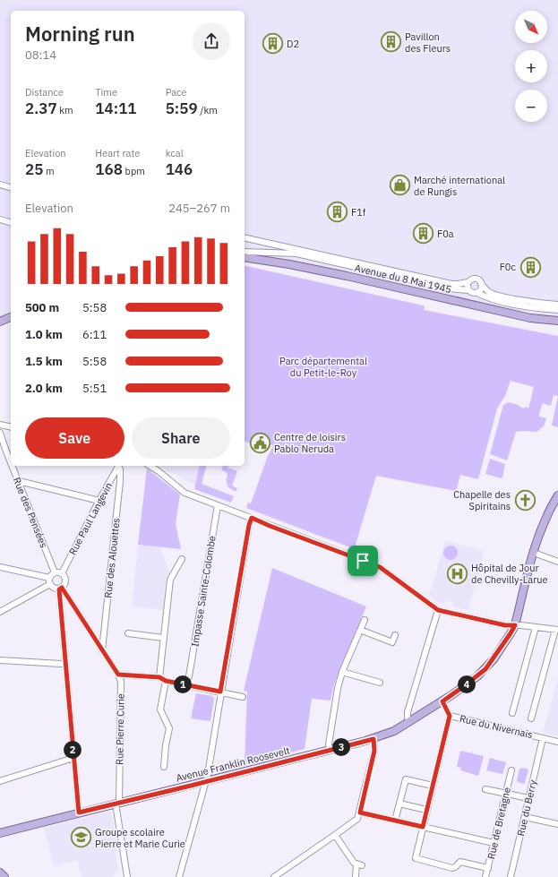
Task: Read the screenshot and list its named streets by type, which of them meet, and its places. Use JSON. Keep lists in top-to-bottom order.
{
  "streets": {
    "main road": ["Avenue du 8 Mai 1945", "Avenue Franklin Roosevelt"],
    "street": [
      "Rue des Pensées",
      "Rue Paul Langevin",
      "Rue des Alouettes",
      "Impasse Sainte-Colombe",
      "Rue du Nivernais",
      "Rue Pierre Curie",
      "Rue du Berry",
      "Rue de Bretagne"
    ]
  },
  "crossings": [
    ["Rue des Pensées", "Rue Paul Langevin"],
    ["Rue des Pensées", "Rue Pierre Curie"],
    ["Rue Paul Langevin", "Rue des Alouettes"],
    ["Rue Paul Langevin", "Rue Pierre Curie"],
    ["Rue des Alouettes", "Rue Pierre Curie"],
    ["Rue du Nivernais", "Avenue Franklin Roosevelt"],
    ["Rue du Nivernais", "Rue du Berry"],
    ["Rue Pierre Curie", "Avenue Franklin Roosevelt"]
  ],
  "parks": ["Parc départemental du Petit-le-Roy"],
  "places": {
    "building": [
      "Pavillon des Fleurs",
      "D2",
      "F1f",
      "F0a",
      "F0c"
    ],
    "shop": ["Marché international de Rungis"],
    "public building": ["Centre de loisirs Pablo Neruda"],
    "church": ["Chapelle des Spiritains"],
    "hospital": ["Hôpital de Jour de Chevilly-Larue"],
    "school or university": ["Groupe scolaire Pierre et Marie Curie"]
  },
  "north": "bottom right",
  "page": {
    "map_buttons": ["+", "−"],
    "heading": ["Morning run", "08:14"],
    "stats": [
      ["Distance", "2.37 km"],
      ["Time", "14:11"],
      ["Pace", "5:59 /km"],
      ["Elevation", "25 m"],
      ["Heart rate", "168 bpm"],
      ["kcal", "146"]
    ],
    "chart": ["Elevation", "245–267 m"],
    "list": [
      {
        "name": "500 m",
        "note": "5:58"
      },
      {
        "name": "1.0 km",
        "note": "6:11"
      },
      {
        "name": "1.5 km",
        "note": "5:58"
      },
      {
        "name": "2.0 km",
        "note": "5:51"
      }
    ],
    "buttons": ["Save", "Share"],
    "pins": [
      "1",
      "4",
      "3",
      "2"
    ]
  }
}
